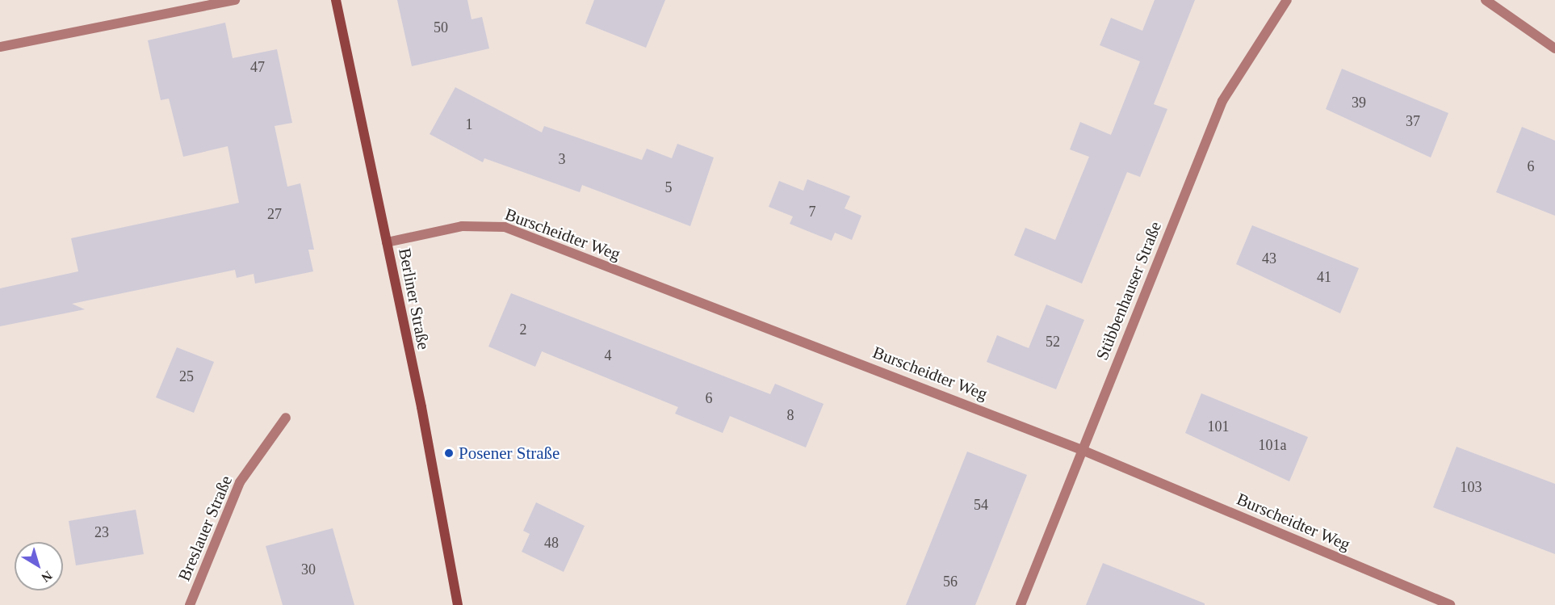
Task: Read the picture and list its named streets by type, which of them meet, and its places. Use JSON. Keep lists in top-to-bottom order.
{
  "streets": {
    "main road": ["Berliner Straße"],
    "street": ["Burscheidter Weg", "Stübbenhauser Straße", "Breslauer Straße"]
  },
  "crossings": [
    ["Burscheidter Weg", "Stübbenhauser Straße"],
    ["Burscheidter Weg", "Berliner Straße"]
  ],
  "places": ["Posener Straße"],
  "house_numbers": [
    "50",
    "47",
    "39",
    "37",
    "1",
    "3",
    "6",
    "5",
    "7",
    "27",
    "43",
    "41",
    "2",
    "52",
    "4",
    "25",
    "6",
    "8",
    "101",
    "101a",
    "103",
    "54",
    "23",
    "48",
    "30",
    "56"
  ],
  "north": "bottom right"
}
